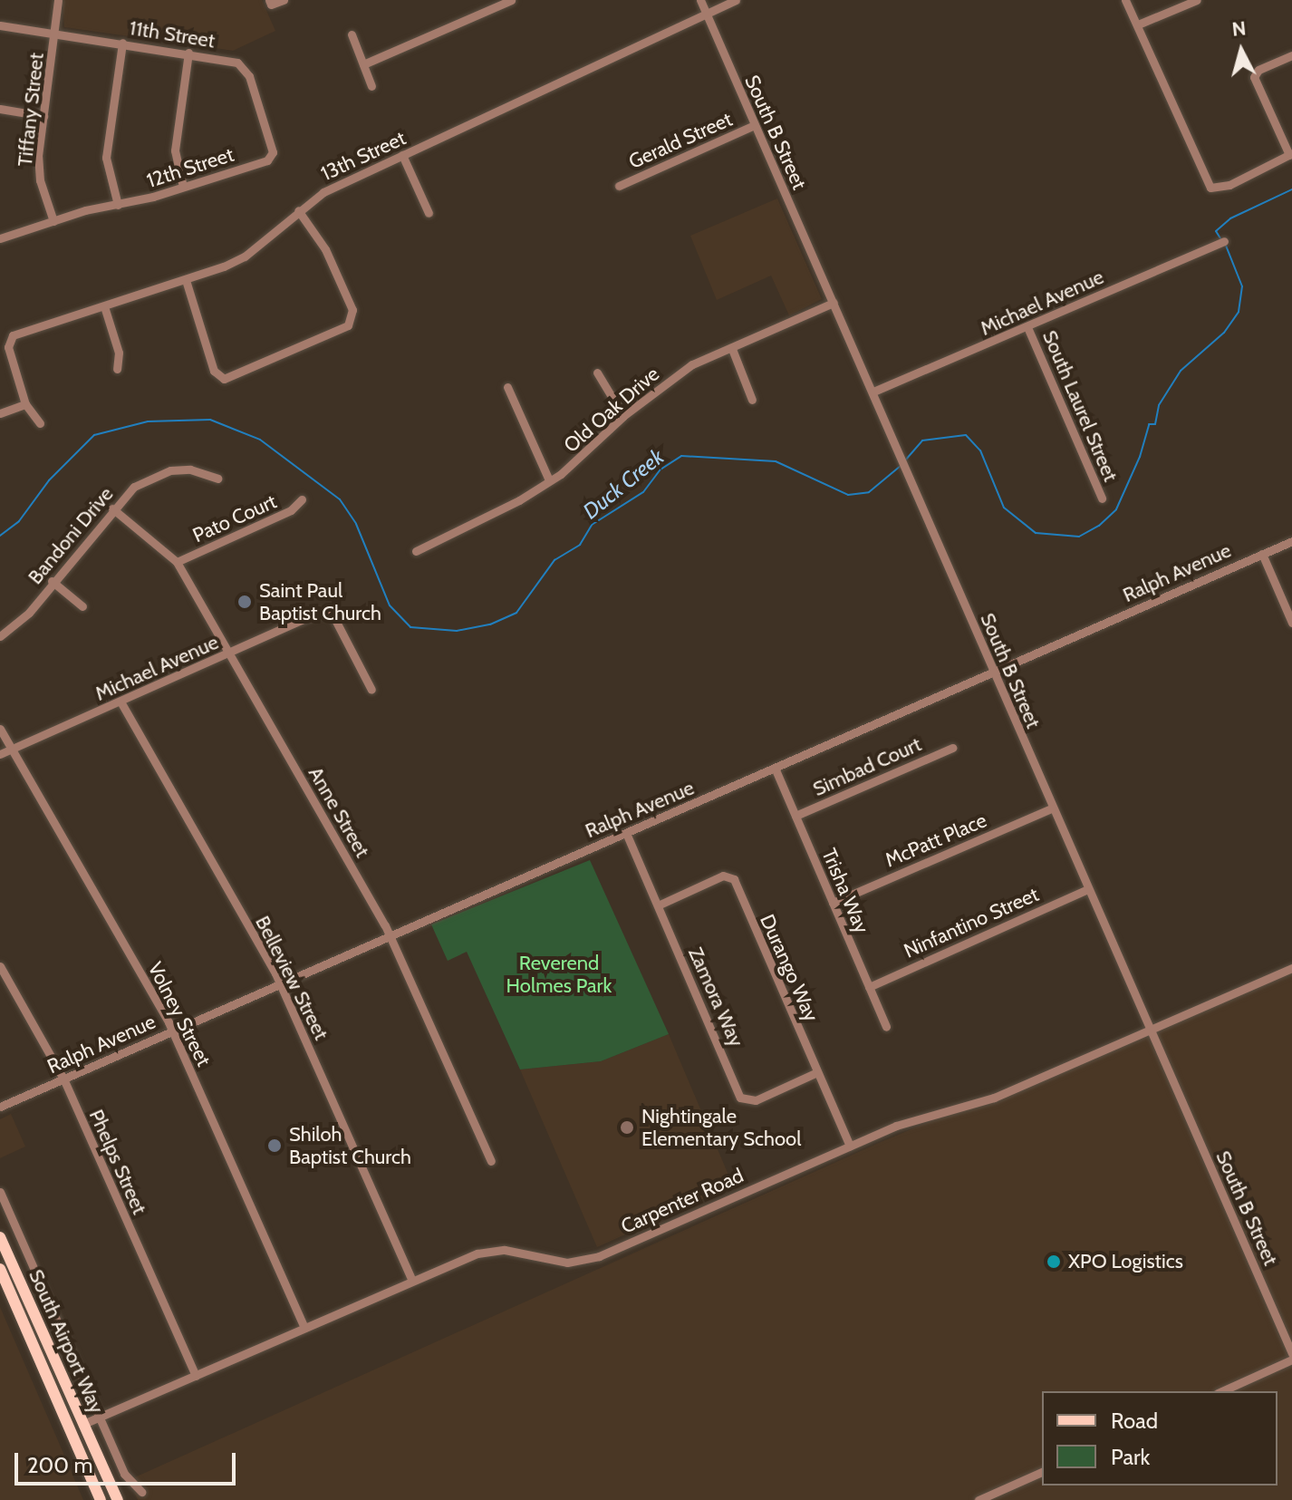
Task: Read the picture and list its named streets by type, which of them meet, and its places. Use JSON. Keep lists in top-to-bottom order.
{
  "streets": {
    "main road": ["South Airport Way"],
    "street": [
      "11th Street",
      "Tiffany Street",
      "South B Street",
      "Gerald Street",
      "13th Street",
      "12th Street",
      "Michael Avenue",
      "South Laurel Street",
      "Old Oak Drive",
      "Pato Court",
      "Bandoni Drive",
      "Ralph Avenue",
      "Simbad Court",
      "Anne Street",
      "McPatt Place",
      "Trisha Way",
      "Ninfantino Street",
      "Durango Way",
      "Belleview Street",
      "Zamora Way",
      "Volney Street",
      "Phelps Street",
      "Carpenter Road"
    ]
  },
  "crossings": [
    ["11th Street", "Tiffany Street"],
    ["11th Street", "12th Street"],
    ["Tiffany Street", "12th Street"],
    ["South B Street", "Gerald Street"],
    ["South B Street", "13th Street"],
    ["South B Street", "Michael Avenue"],
    ["South B Street", "Old Oak Drive"],
    ["South B Street", "Ralph Avenue"],
    ["South B Street", "McPatt Place"],
    ["South B Street", "Ninfantino Street"],
    ["South B Street", "Carpenter Road"],
    ["Michael Avenue", "South Laurel Street"],
    ["Michael Avenue", "Anne Street"],
    ["Michael Avenue", "Belleview Street"],
    ["Michael Avenue", "Volney Street"],
    ["Pato Court", "Anne Street"],
    ["Bandoni Drive", "Anne Street"],
    ["Ralph Avenue", "Anne Street"],
    ["Ralph Avenue", "Trisha Way"],
    ["Ralph Avenue", "Belleview Street"],
    ["Ralph Avenue", "Zamora Way"],
    ["Ralph Avenue", "Volney Street"],
    ["Ralph Avenue", "Phelps Street"],
    ["Simbad Court", "Trisha Way"],
    ["McPatt Place", "Trisha Way"],
    ["Trisha Way", "Ninfantino Street"],
    ["Durango Way", "Zamora Way"],
    ["Durango Way", "Carpenter Road"],
    ["Belleview Street", "Carpenter Road"],
    ["Volney Street", "Carpenter Road"],
    ["Phelps Street", "Carpenter Road"],
    ["Carpenter Road", "South Airport Way"]
  ],
  "water": ["Duck Creek"],
  "parks": ["Reverend Holmes Park"],
  "places": [
    "Saint Paul Baptist Church",
    "Nightingale Elementary School",
    "Shiloh Baptist Church",
    "XPO Logistics"
  ],
  "legend": ["Road", "Park"],
  "scale_bar": "200 m",
  "north": "top"
}
